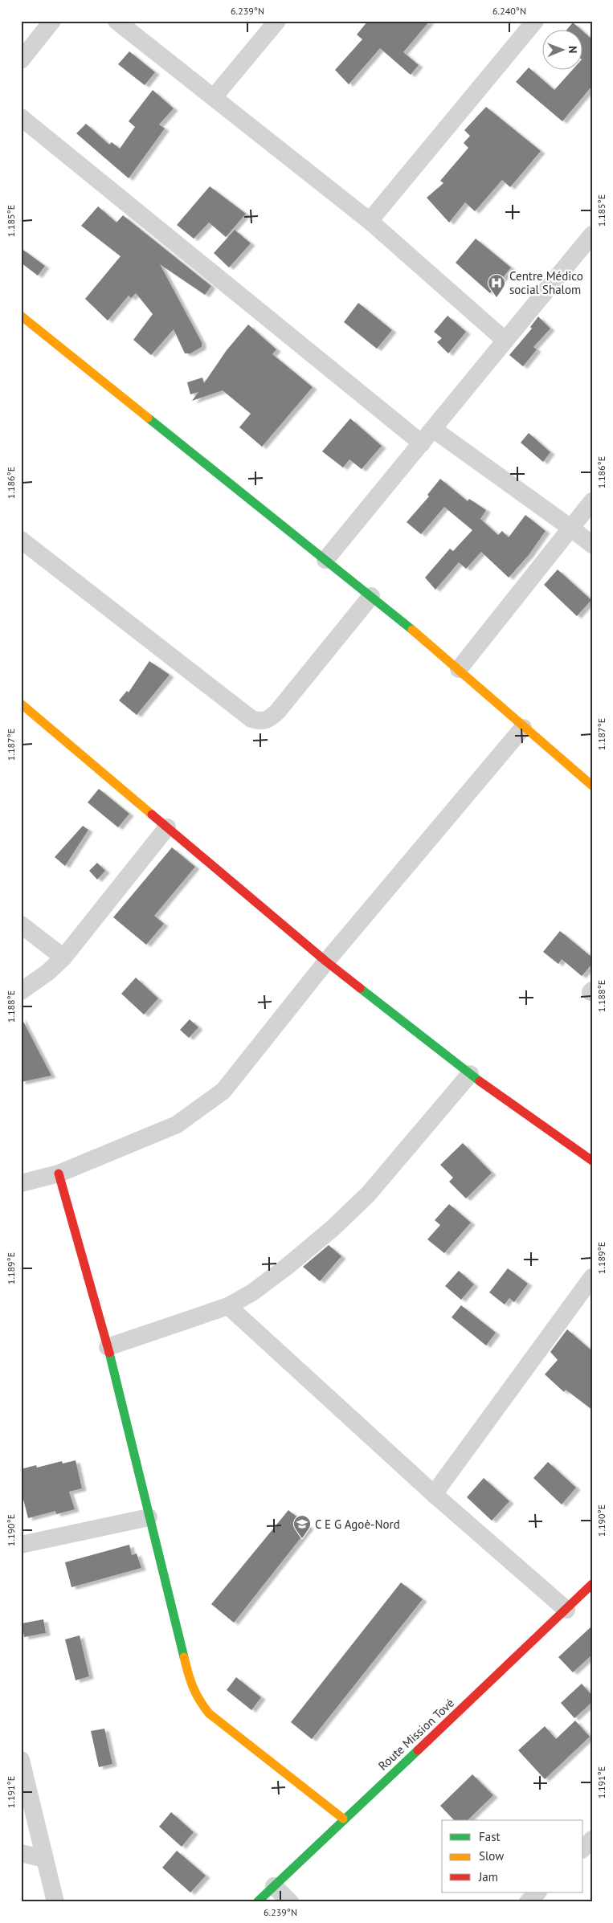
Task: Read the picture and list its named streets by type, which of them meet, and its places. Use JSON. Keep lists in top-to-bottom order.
{
  "streets": {
    "street": ["Route Mission Tové"]
  },
  "places": {
    "hospital": ["Centre Médico social Shalom"],
    "school or university": ["C E G Agoè-Nord"]
  },
  "legend": ["Fast", "Slow", "Jam"],
  "north": "right",
  "coordinates": [
    "6.239°N",
    "6.240°N",
    "1.185°E",
    "1.186°E",
    "1.187°E",
    "1.188°E",
    "1.189°E",
    "1.190°E",
    "1.191°E"
  ]
}
